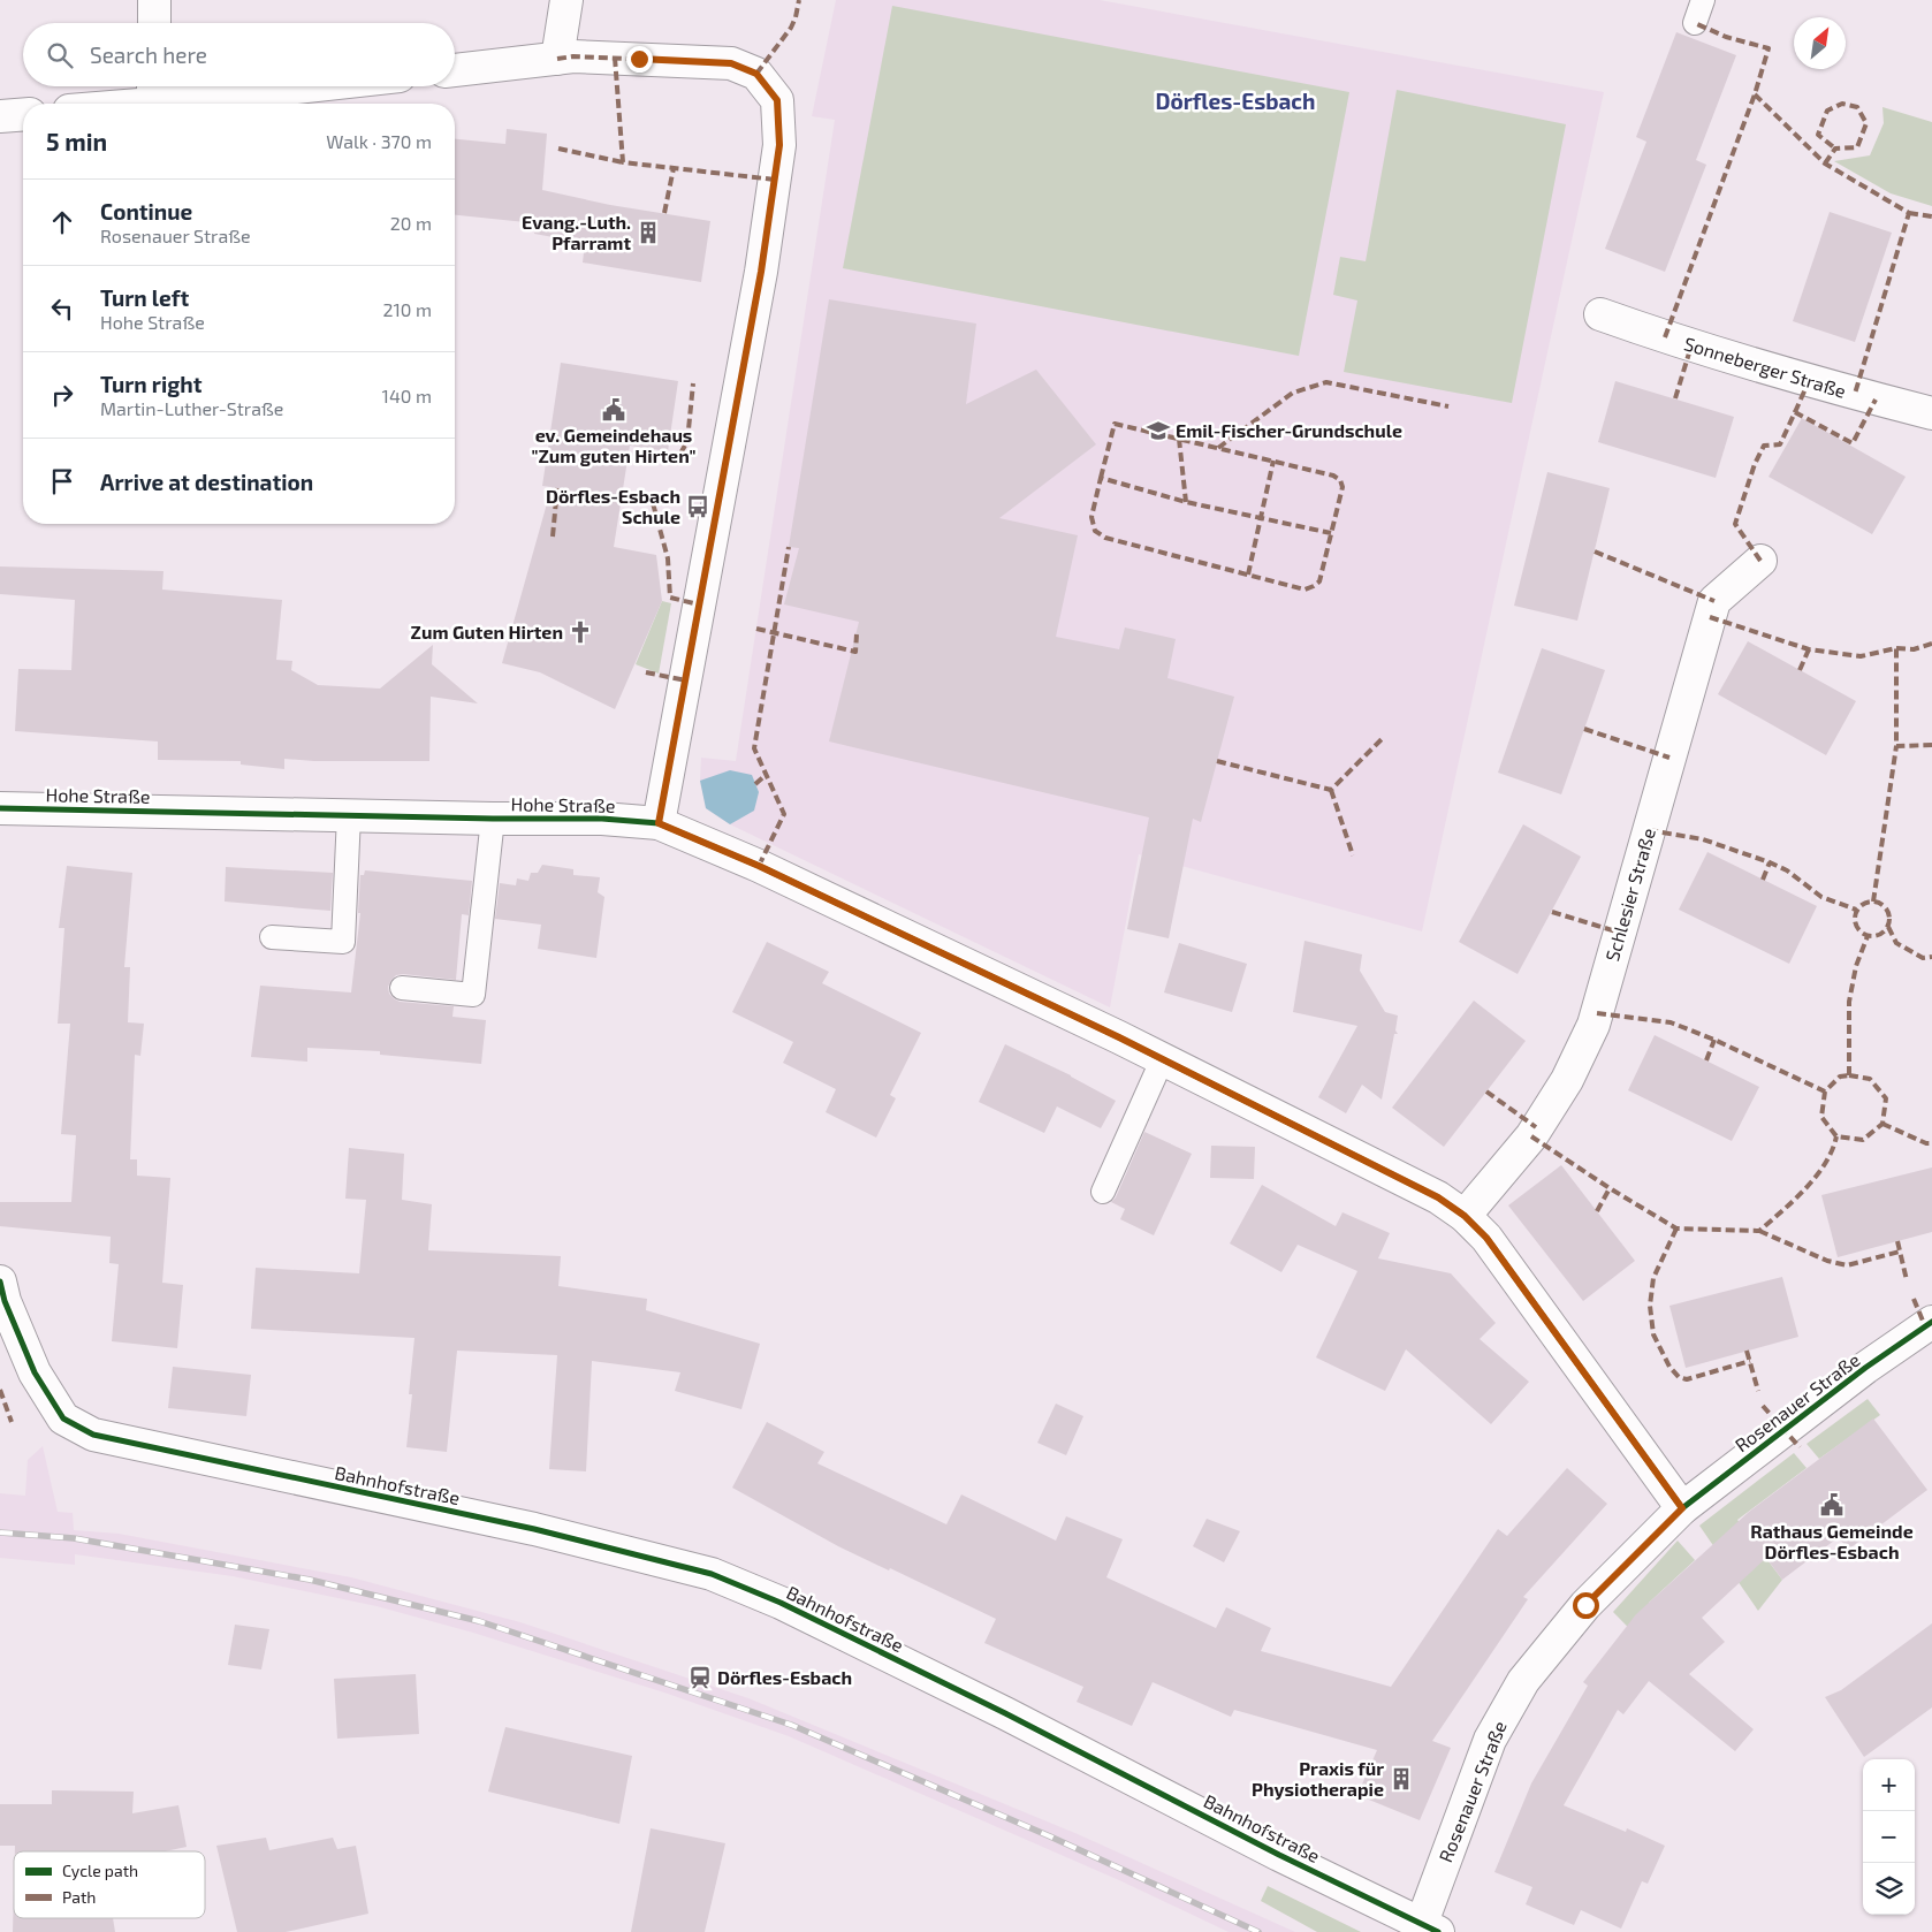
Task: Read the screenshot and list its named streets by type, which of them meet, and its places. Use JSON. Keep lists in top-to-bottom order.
{
  "streets": {
    "street": [
      "Sonneberger Straße",
      "Hohe Straße",
      "Schlesier Straße",
      "Rosenauer Straße",
      "Bahnhofstraße"
    ]
  },
  "crossings": [
    ["Hohe Straße", "Schlesier Straße"],
    ["Hohe Straße", "Rosenauer Straße"],
    ["Rosenauer Straße", "Bahnhofstraße"]
  ],
  "districts": ["Dörfles-Esbach"],
  "places": {
    "building": ["Evang.-Luth. Pfarramt", "Praxis für Physiotherapie"],
    "public building": ["ev. Gemeindehaus \"Zum guten Hirten\"", "Rathaus Gemeinde Dörfles-Esbach"],
    "school or university": ["Emil-Fischer-Grundschule"],
    "bus stop": ["Dörfles-Esbach Schule"],
    "church": ["Zum Guten Hirten"],
    "station": ["Dörfles-Esbach"]
  },
  "legend": ["Cycle path", "Path"],
  "north": "top right",
  "page": {
    "search": "Search here",
    "heading": ["5 min", "Walk · 370 m"],
    "list": [
      ["Continue", "Rosenauer Straße", "20 m"],
      ["Turn left", "Hohe Straße", "210 m"],
      ["Turn right", "Martin-Luther-Straße", "140 m"],
      "Arrive at destination"
    ],
    "map_buttons": ["+", "−"]
  }
}
